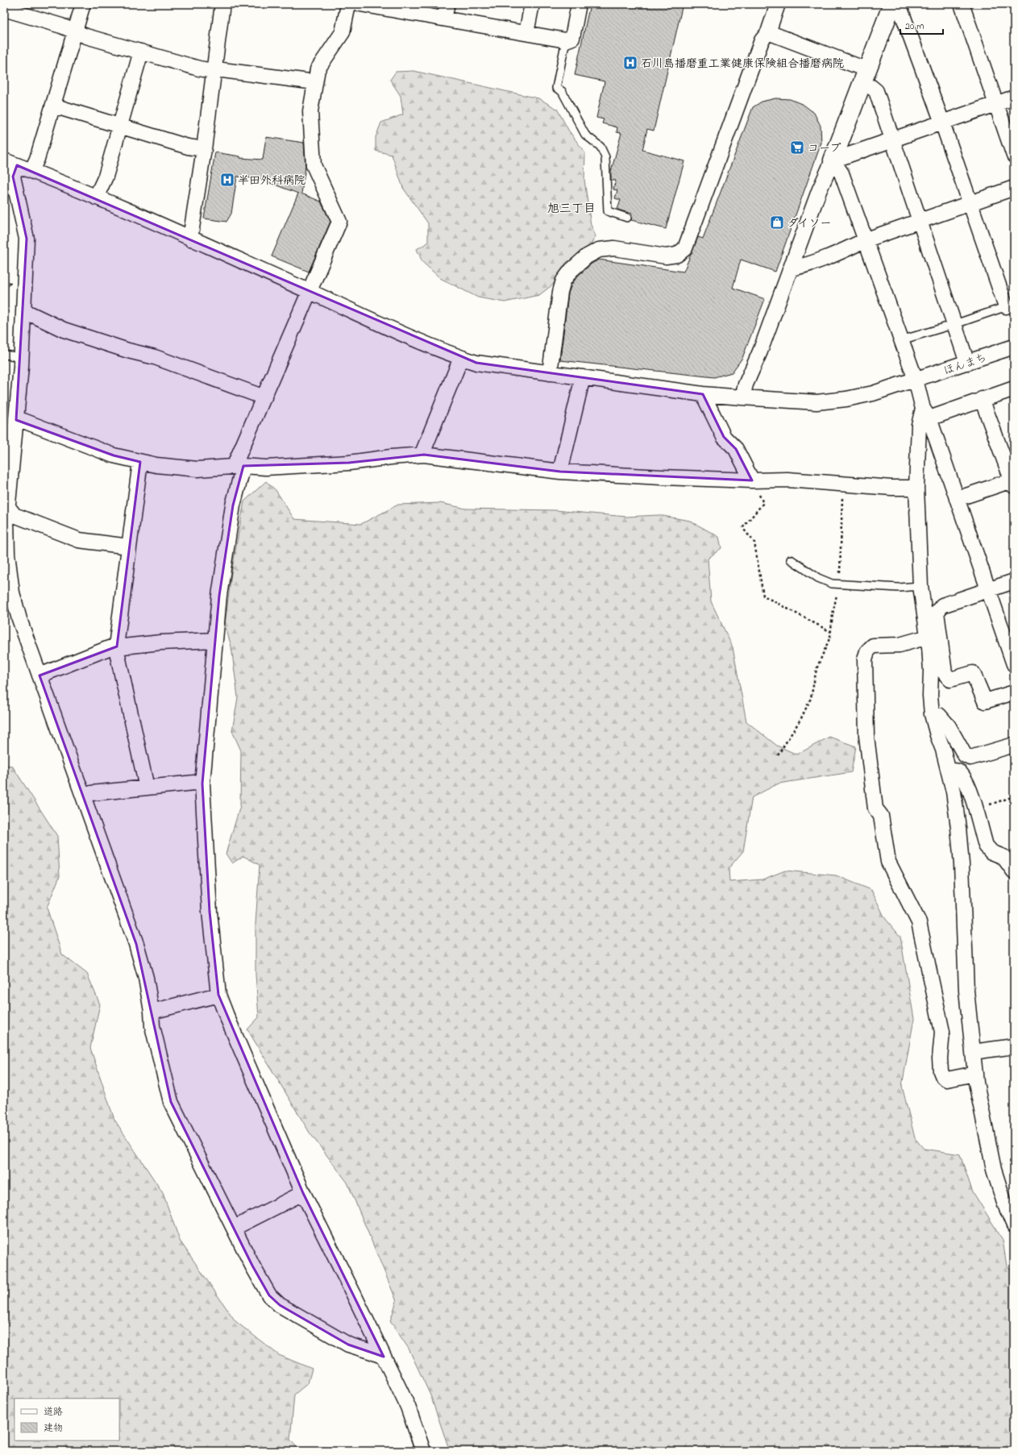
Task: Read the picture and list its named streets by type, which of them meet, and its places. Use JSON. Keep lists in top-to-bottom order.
{
  "streets": {
    "street": ["ほんまち"]
  },
  "districts": ["旭三丁目"],
  "places": {
    "hospital": ["石川島播磨重工業健康保険組合播磨病院", "半田外科病院"],
    "supermarket": ["コープ"],
    "shop": ["ダイソー"]
  },
  "legend": ["道路", "建物"],
  "scale_bar": "20 m"
}
